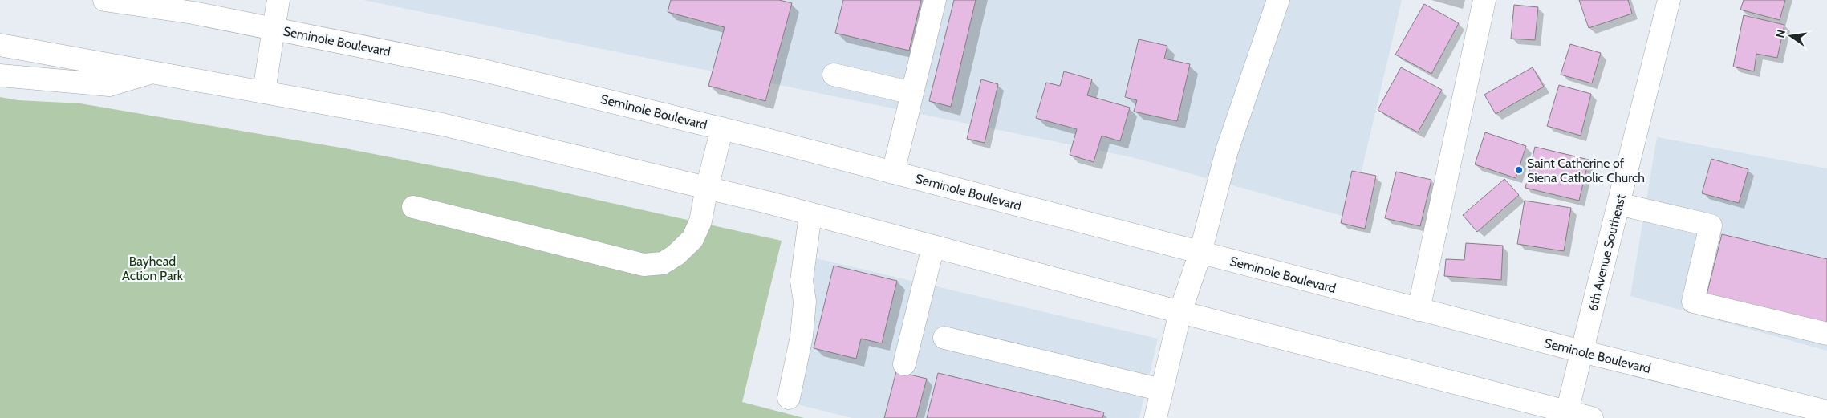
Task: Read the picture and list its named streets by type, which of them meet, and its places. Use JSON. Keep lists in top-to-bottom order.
{
  "streets": {
    "main road": ["Seminole Boulevard", "6th Avenue Southeast"]
  },
  "crossings": [
    ["Seminole Boulevard", "6th Avenue Southeast"]
  ],
  "parks": ["Bayhead Action Park"],
  "places": ["Saint Catherine of Siena Catholic Church"],
  "north": "left"
}
